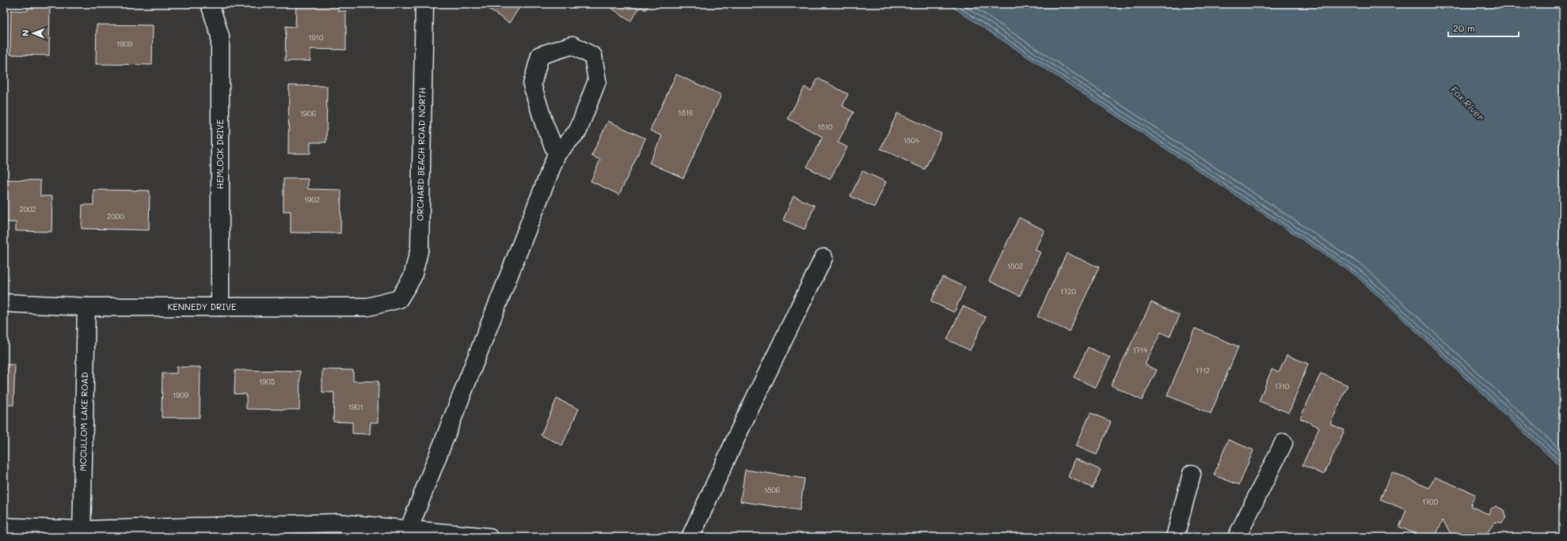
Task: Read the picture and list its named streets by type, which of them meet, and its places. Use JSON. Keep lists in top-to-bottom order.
{
  "streets": {
    "street": [
      "HEMLOCK DRIVE",
      "ORCHARD BEACH ROAD NORTH",
      "KENNEDY DRIVE",
      "MCCULLOM LAKE ROAD"
    ]
  },
  "crossings": [
    ["HEMLOCK DRIVE", "KENNEDY DRIVE"],
    ["ORCHARD BEACH ROAD NORTH", "KENNEDY DRIVE"],
    ["KENNEDY DRIVE", "MCCULLOM LAKE ROAD"]
  ],
  "water": ["Fox River"],
  "house_numbers": [
    "1910",
    "1909",
    "1816",
    "1906",
    "1810",
    "1804",
    "1902",
    "2002",
    "2000",
    "1802",
    "1720",
    "1714",
    "1712",
    "1905",
    "1710",
    "1909",
    "1901",
    "1806",
    "1700"
  ],
  "scale_bar": "20 m",
  "north": "left"
}
